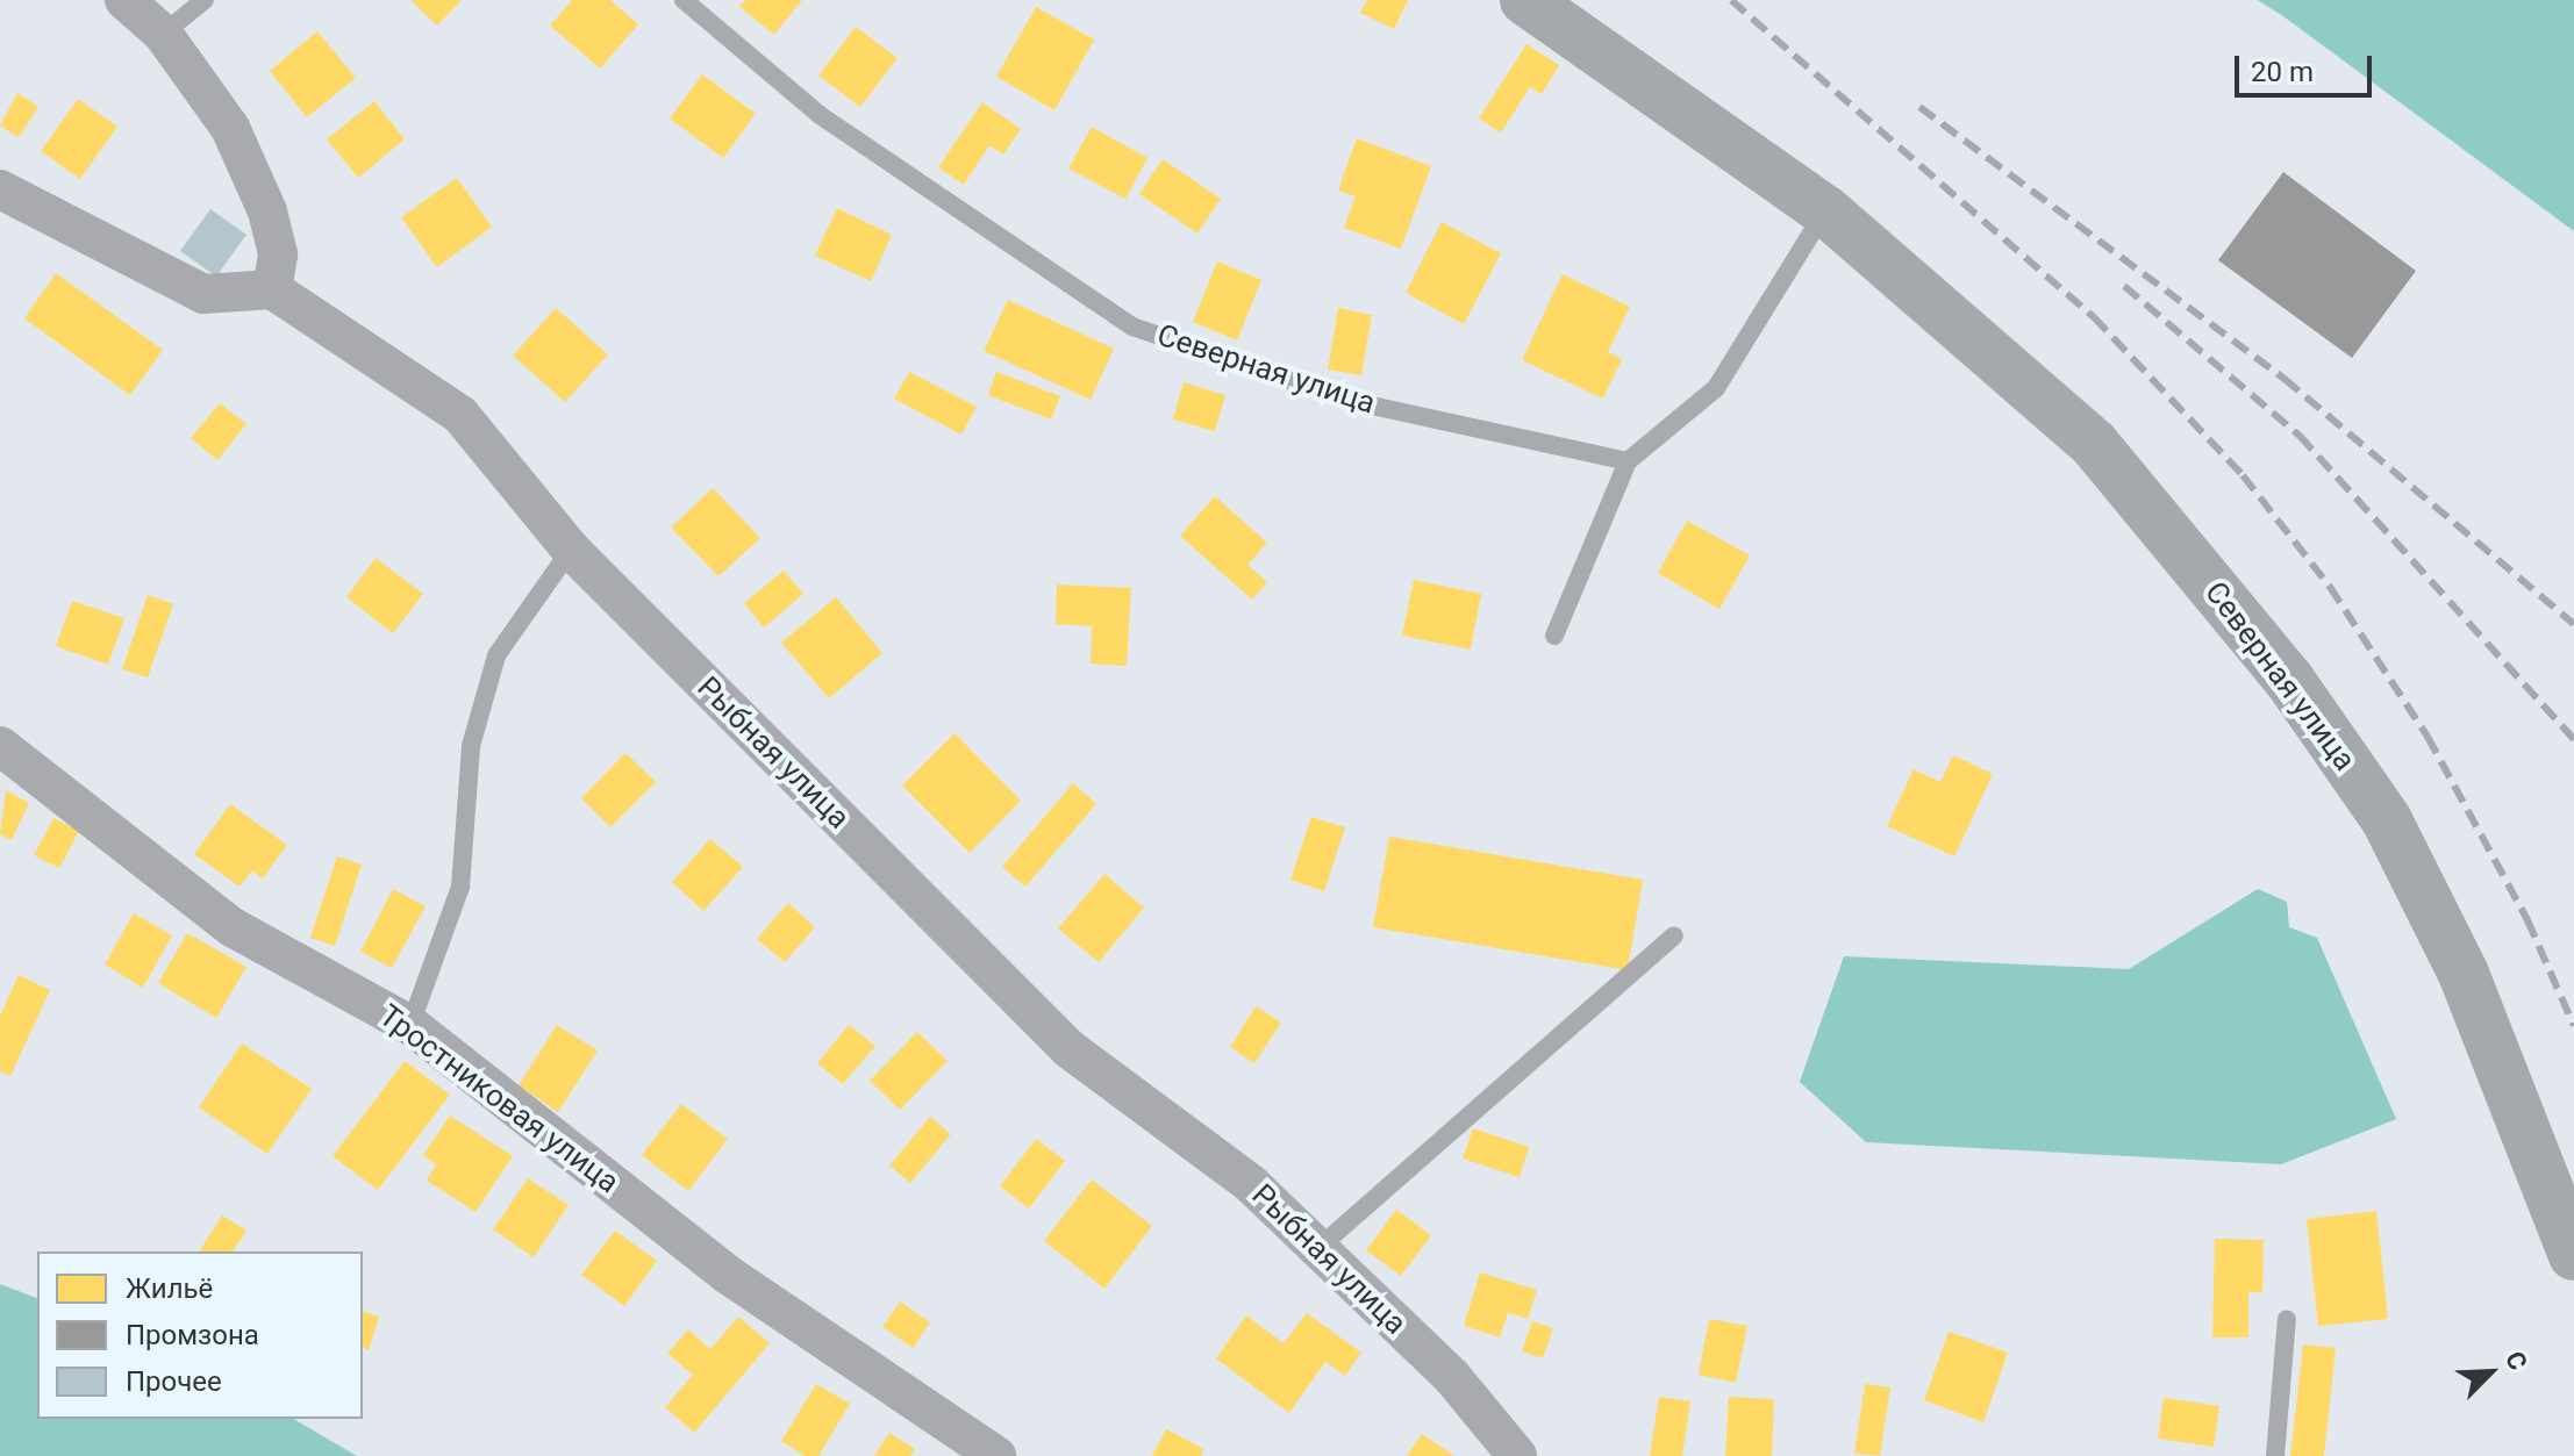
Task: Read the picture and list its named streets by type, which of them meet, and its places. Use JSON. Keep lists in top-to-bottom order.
{
  "streets": {
    "street": ["Северная улица", "Рыбная улица", "Тростниковая улица"]
  },
  "legend": ["Жильё", "Промзона", "Прочее"],
  "scale_bar": "20 m",
  "north": "top right"
}
